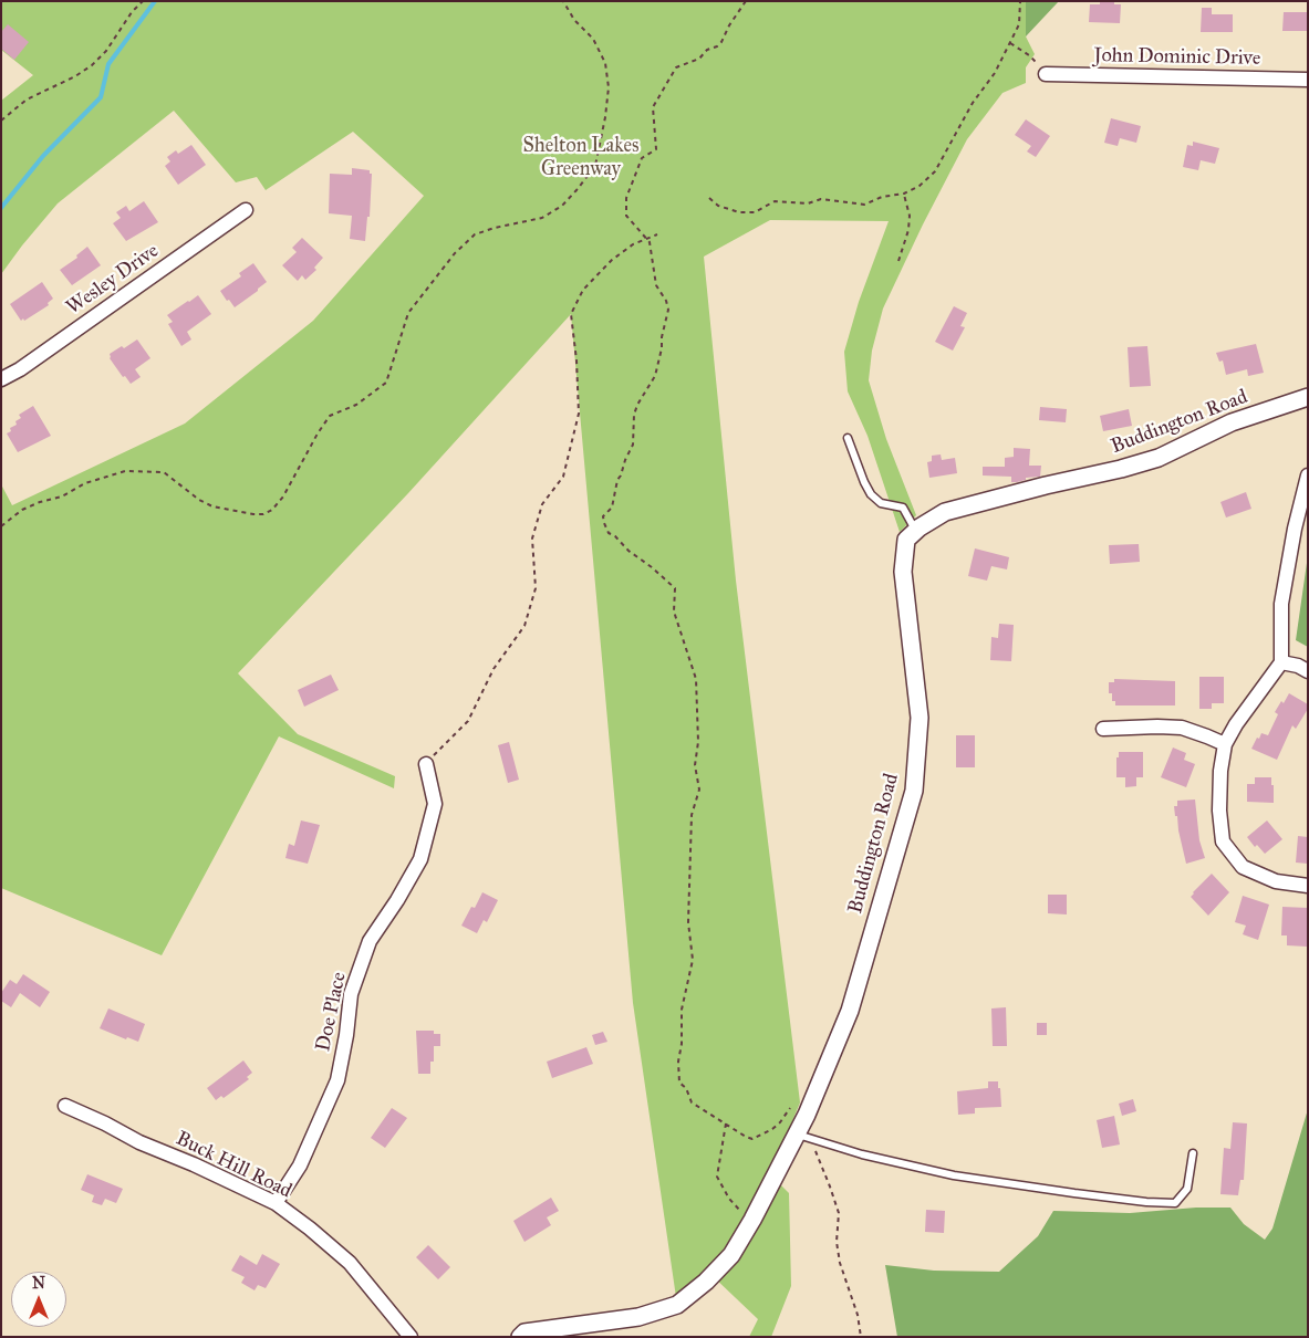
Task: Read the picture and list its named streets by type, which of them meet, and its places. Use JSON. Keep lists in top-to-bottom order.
{
  "streets": {
    "street": [
      "John Dominic Drive",
      "Wesley Drive",
      "Buddington Road",
      "Doe Place",
      "Buck Hill Road"
    ]
  },
  "crossings": [
    ["Doe Place", "Buck Hill Road"]
  ],
  "parks": ["Shelton Lakes Greenway"],
  "north": "top"
}
